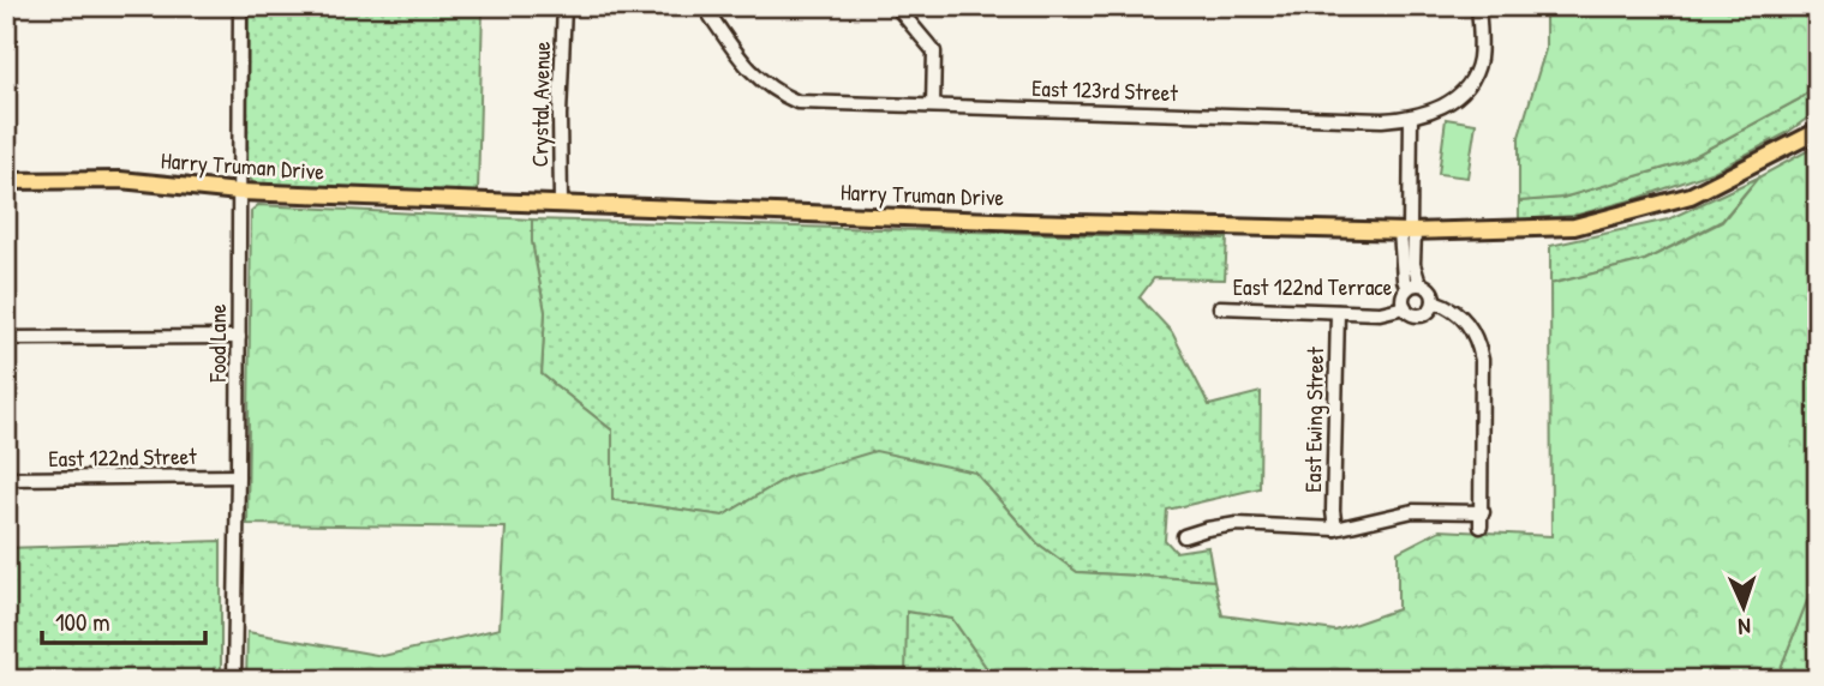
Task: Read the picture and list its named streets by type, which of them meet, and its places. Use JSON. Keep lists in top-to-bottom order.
{
  "streets": {
    "main road": ["Harry Truman Drive"],
    "street": [
      "East 123rd Street",
      "Crystal Avenue",
      "East 122nd Terrace",
      "Food Lane",
      "East Ewing Street",
      "East 122nd Street"
    ]
  },
  "crossings": [
    ["Crystal Avenue", "Harry Truman Drive"],
    ["Harry Truman Drive", "Food Lane"],
    ["East 122nd Terrace", "East Ewing Street"],
    ["Food Lane", "East 122nd Street"]
  ],
  "scale_bar": "100 m",
  "north": "bottom"
}
